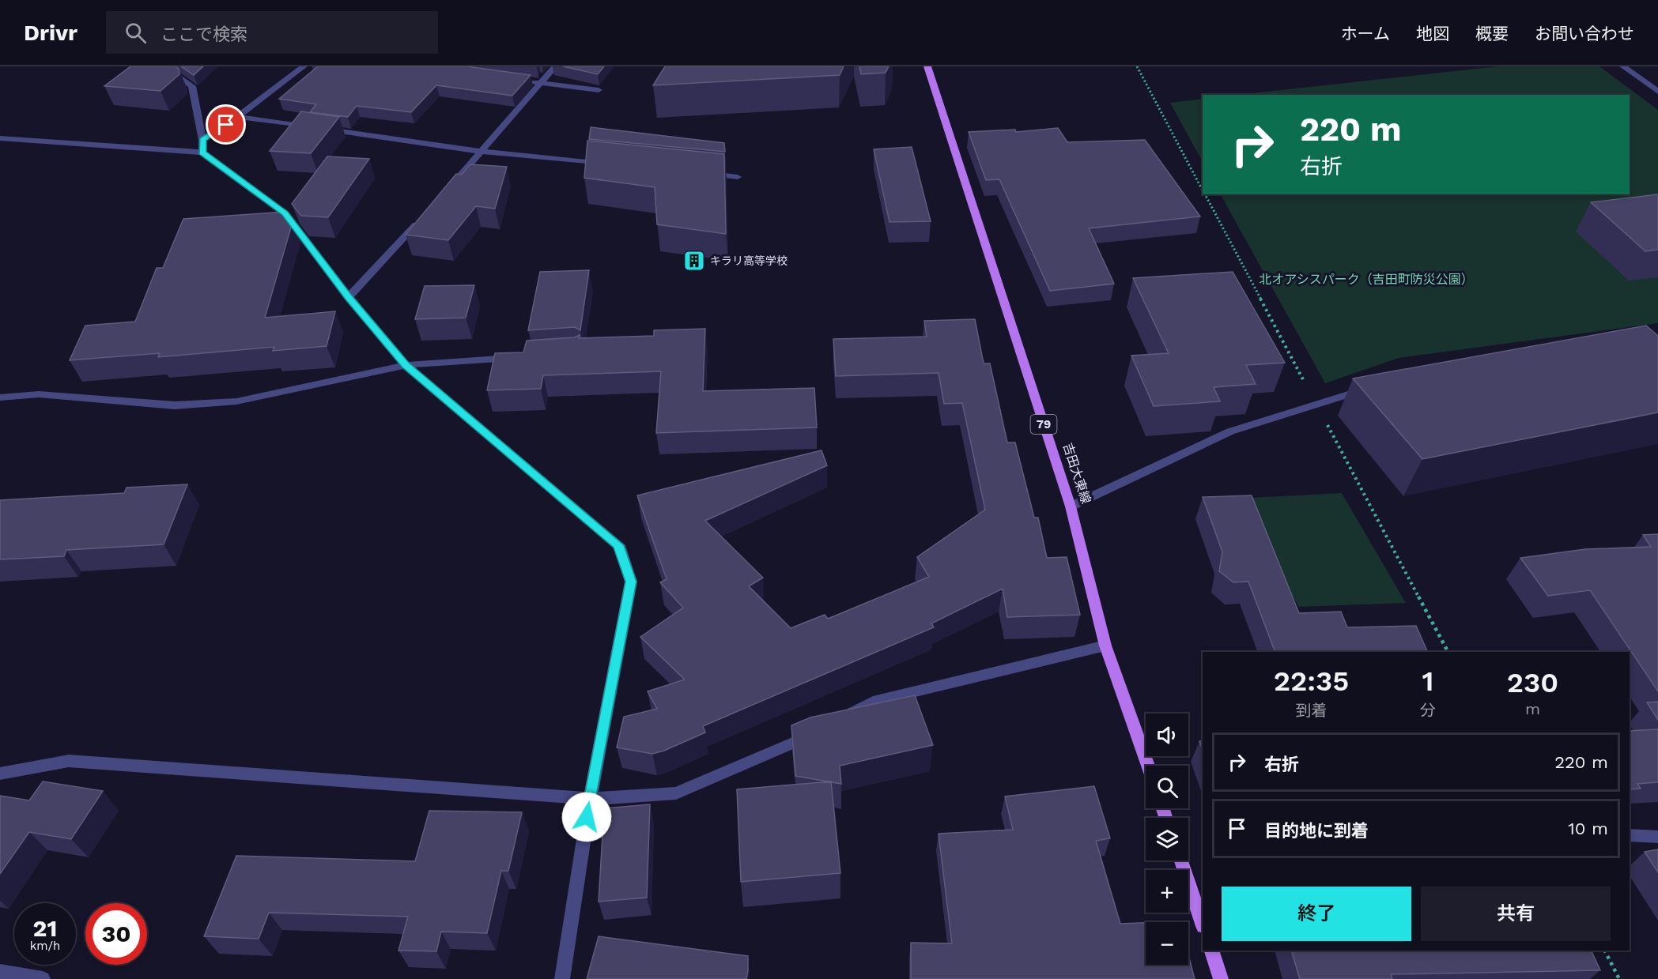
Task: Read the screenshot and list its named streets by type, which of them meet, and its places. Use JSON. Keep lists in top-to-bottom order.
{
  "streets": {
    "main road": ["79", "吉田大東線"]
  },
  "parks": ["北オアシスパーク（吉田町防災公園）"],
  "places": {
    "building": ["キラリ高等学校"]
  },
  "page": {
    "header": "Drivr",
    "search": "ここで検索",
    "nav": [
      "ホーム",
      "地図",
      "概要",
      "お問い合わせ"
    ],
    "turn": ["220 m", "右折"],
    "eta": [
      "22:35",
      "到着",
      "1",
      "分",
      "230",
      "m"
    ],
    "map_buttons": ["+", "−"],
    "list": [
      {
        "name": "右折",
        "value": "220 m"
      },
      {
        "name": "目的地に到着",
        "value": "10 m"
      }
    ],
    "buttons": ["終了", "共有"],
    "speed": "21 km/h",
    "limit": "30"
  }
}
